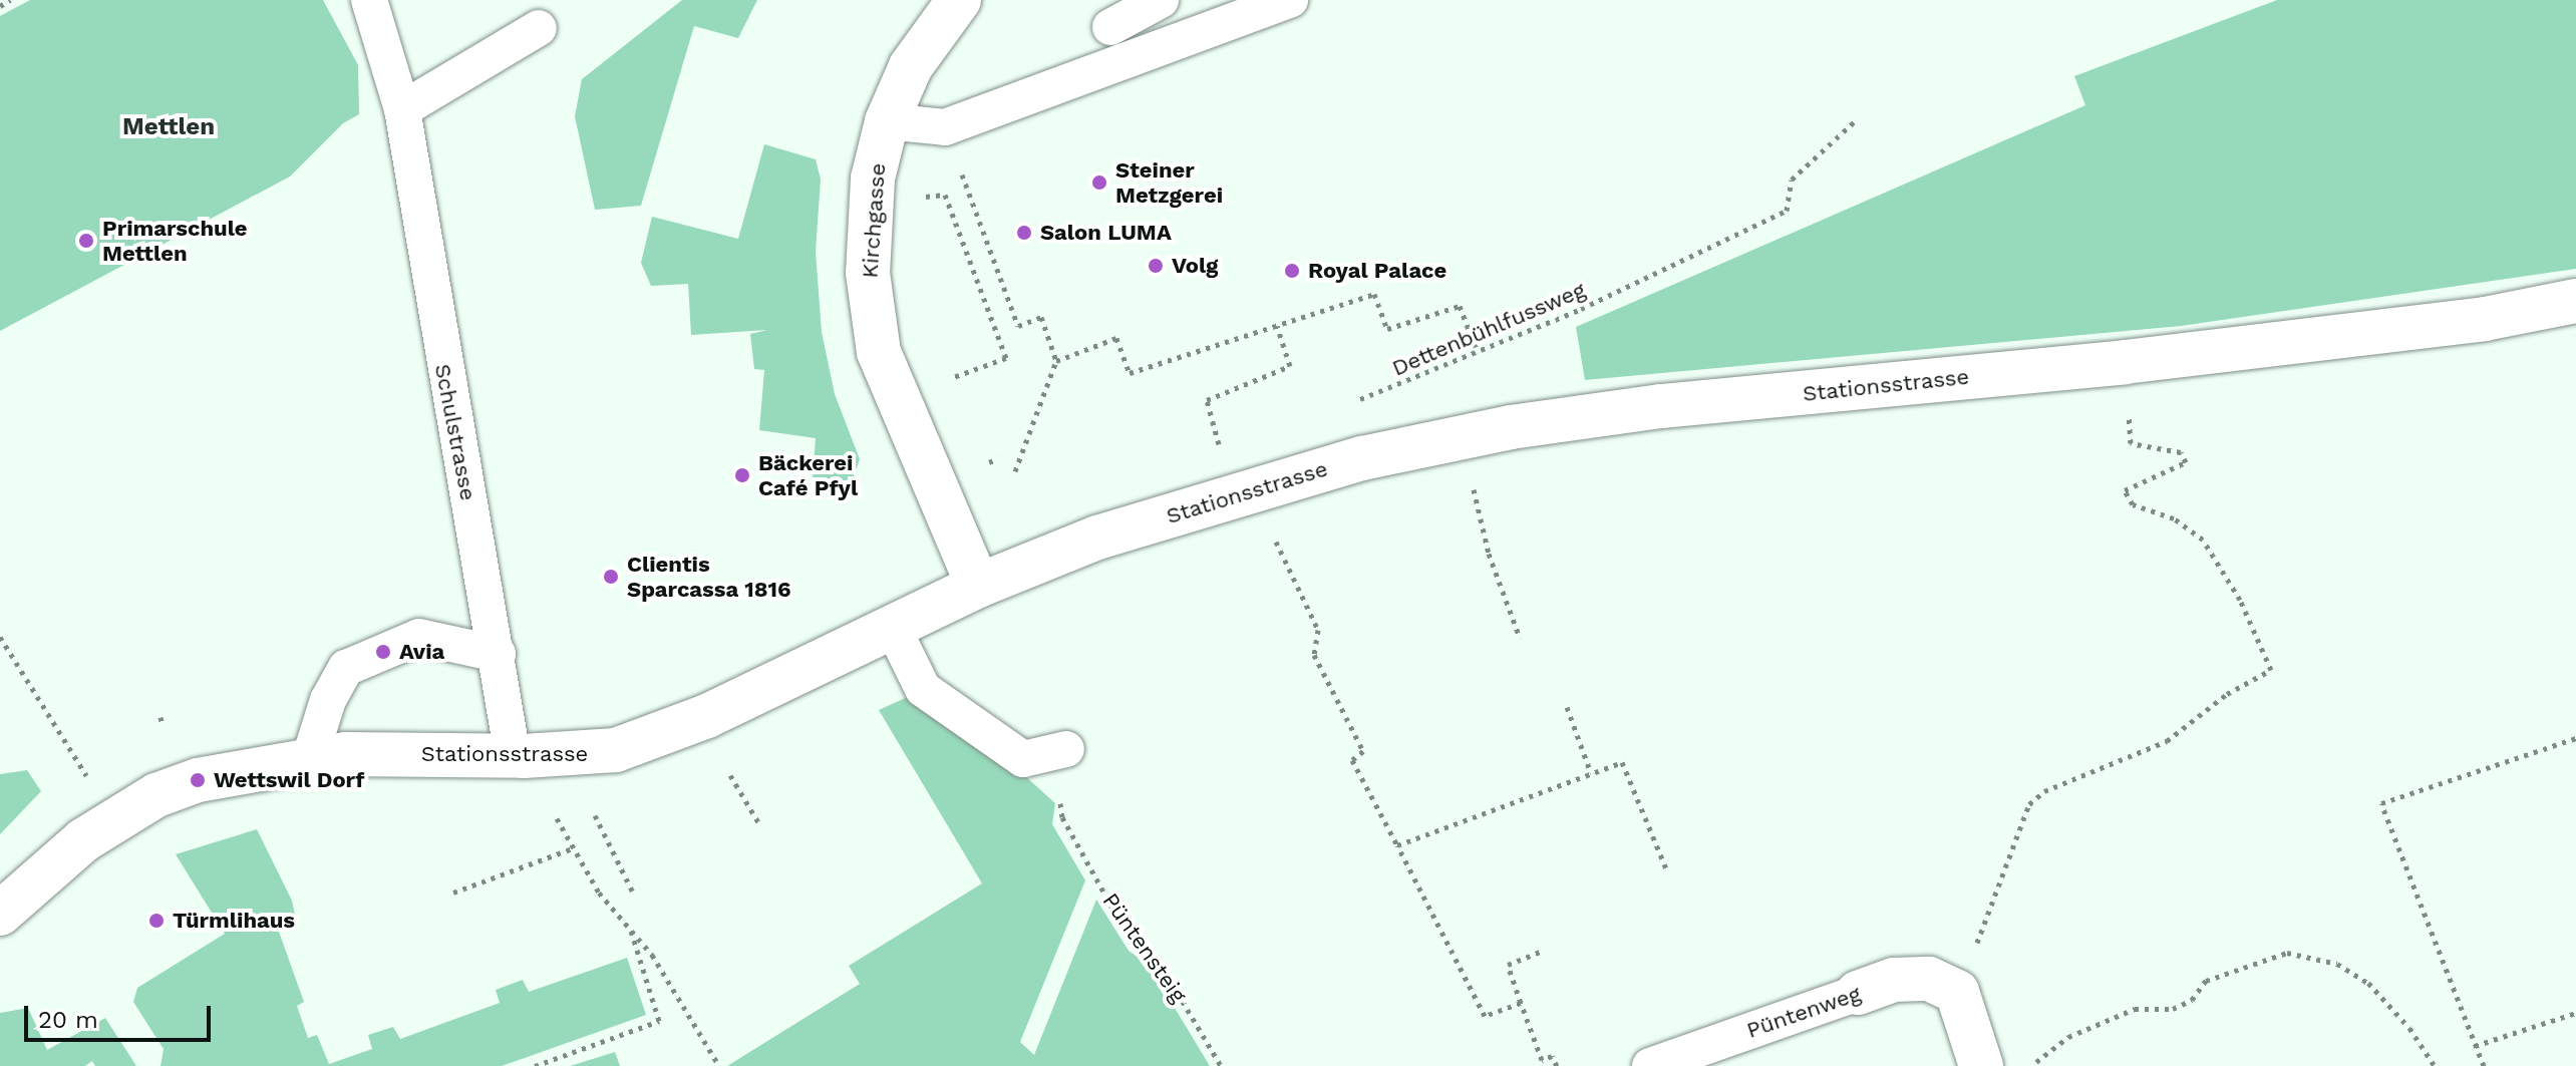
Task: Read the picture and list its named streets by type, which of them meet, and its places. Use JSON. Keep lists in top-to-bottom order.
{
  "streets": {
    "street": ["Kirchgasse", "Stationsstrasse", "Püntenweg"],
    "lane": ["Schulstrasse"],
    "path": ["Dettenbühlfussweg", "Püntensteig"]
  },
  "crossings": [
    ["Kirchgasse", "Stationsstrasse"],
    ["Stationsstrasse", "Schulstrasse"]
  ],
  "districts": ["Mettlen"],
  "places": [
    "Steiner Metzgerei",
    "Salon LUMA",
    "Primarschule Mettlen",
    "Volg",
    "Royal Palace",
    "Bäckerei Café Pfyl",
    "Clientis Sparcassa 1816",
    "Avia",
    "Wettswil Dorf",
    "Türmlihaus"
  ],
  "scale_bar": "20 m"
}
